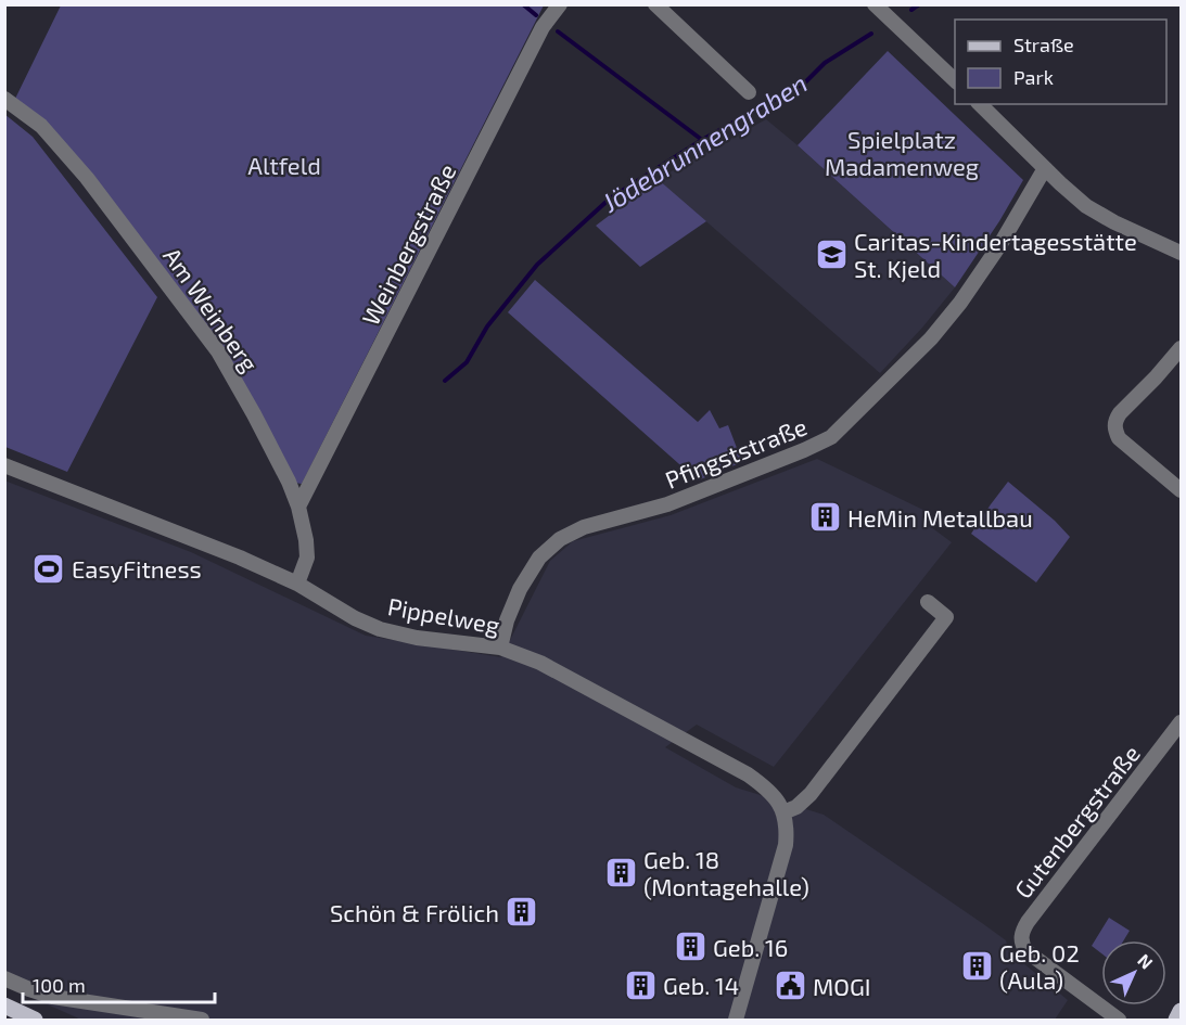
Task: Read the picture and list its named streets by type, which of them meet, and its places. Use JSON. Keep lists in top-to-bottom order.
{
  "streets": {
    "street": [
      "Weinbergstraße",
      "Am Weinberg",
      "Pfingststraße",
      "Pippelweg",
      "Gutenbergstraße"
    ]
  },
  "crossings": [
    ["Weinbergstraße", "Am Weinberg"],
    ["Am Weinberg", "Pippelweg"],
    ["Pfingststraße", "Pippelweg"]
  ],
  "water": ["Jödebrunnengraben"],
  "parks": ["Spielplatz Madamenweg", "Altfeld"],
  "places": {
    "school or university": ["Caritas-Kindertagesstätte St. Kjeld"],
    "building": [
      "HeMin Metallbau",
      "Geb. 18 (Montagehalle)",
      "Schön & Frölich",
      "Geb. 16",
      "Geb. 02 (Aula)",
      "Geb. 14"
    ],
    "sports": ["EasyFitness"],
    "public building": ["MOGI"]
  },
  "legend": ["Straße", "Park"],
  "scale_bar": "100 m",
  "north": "top right"
}
